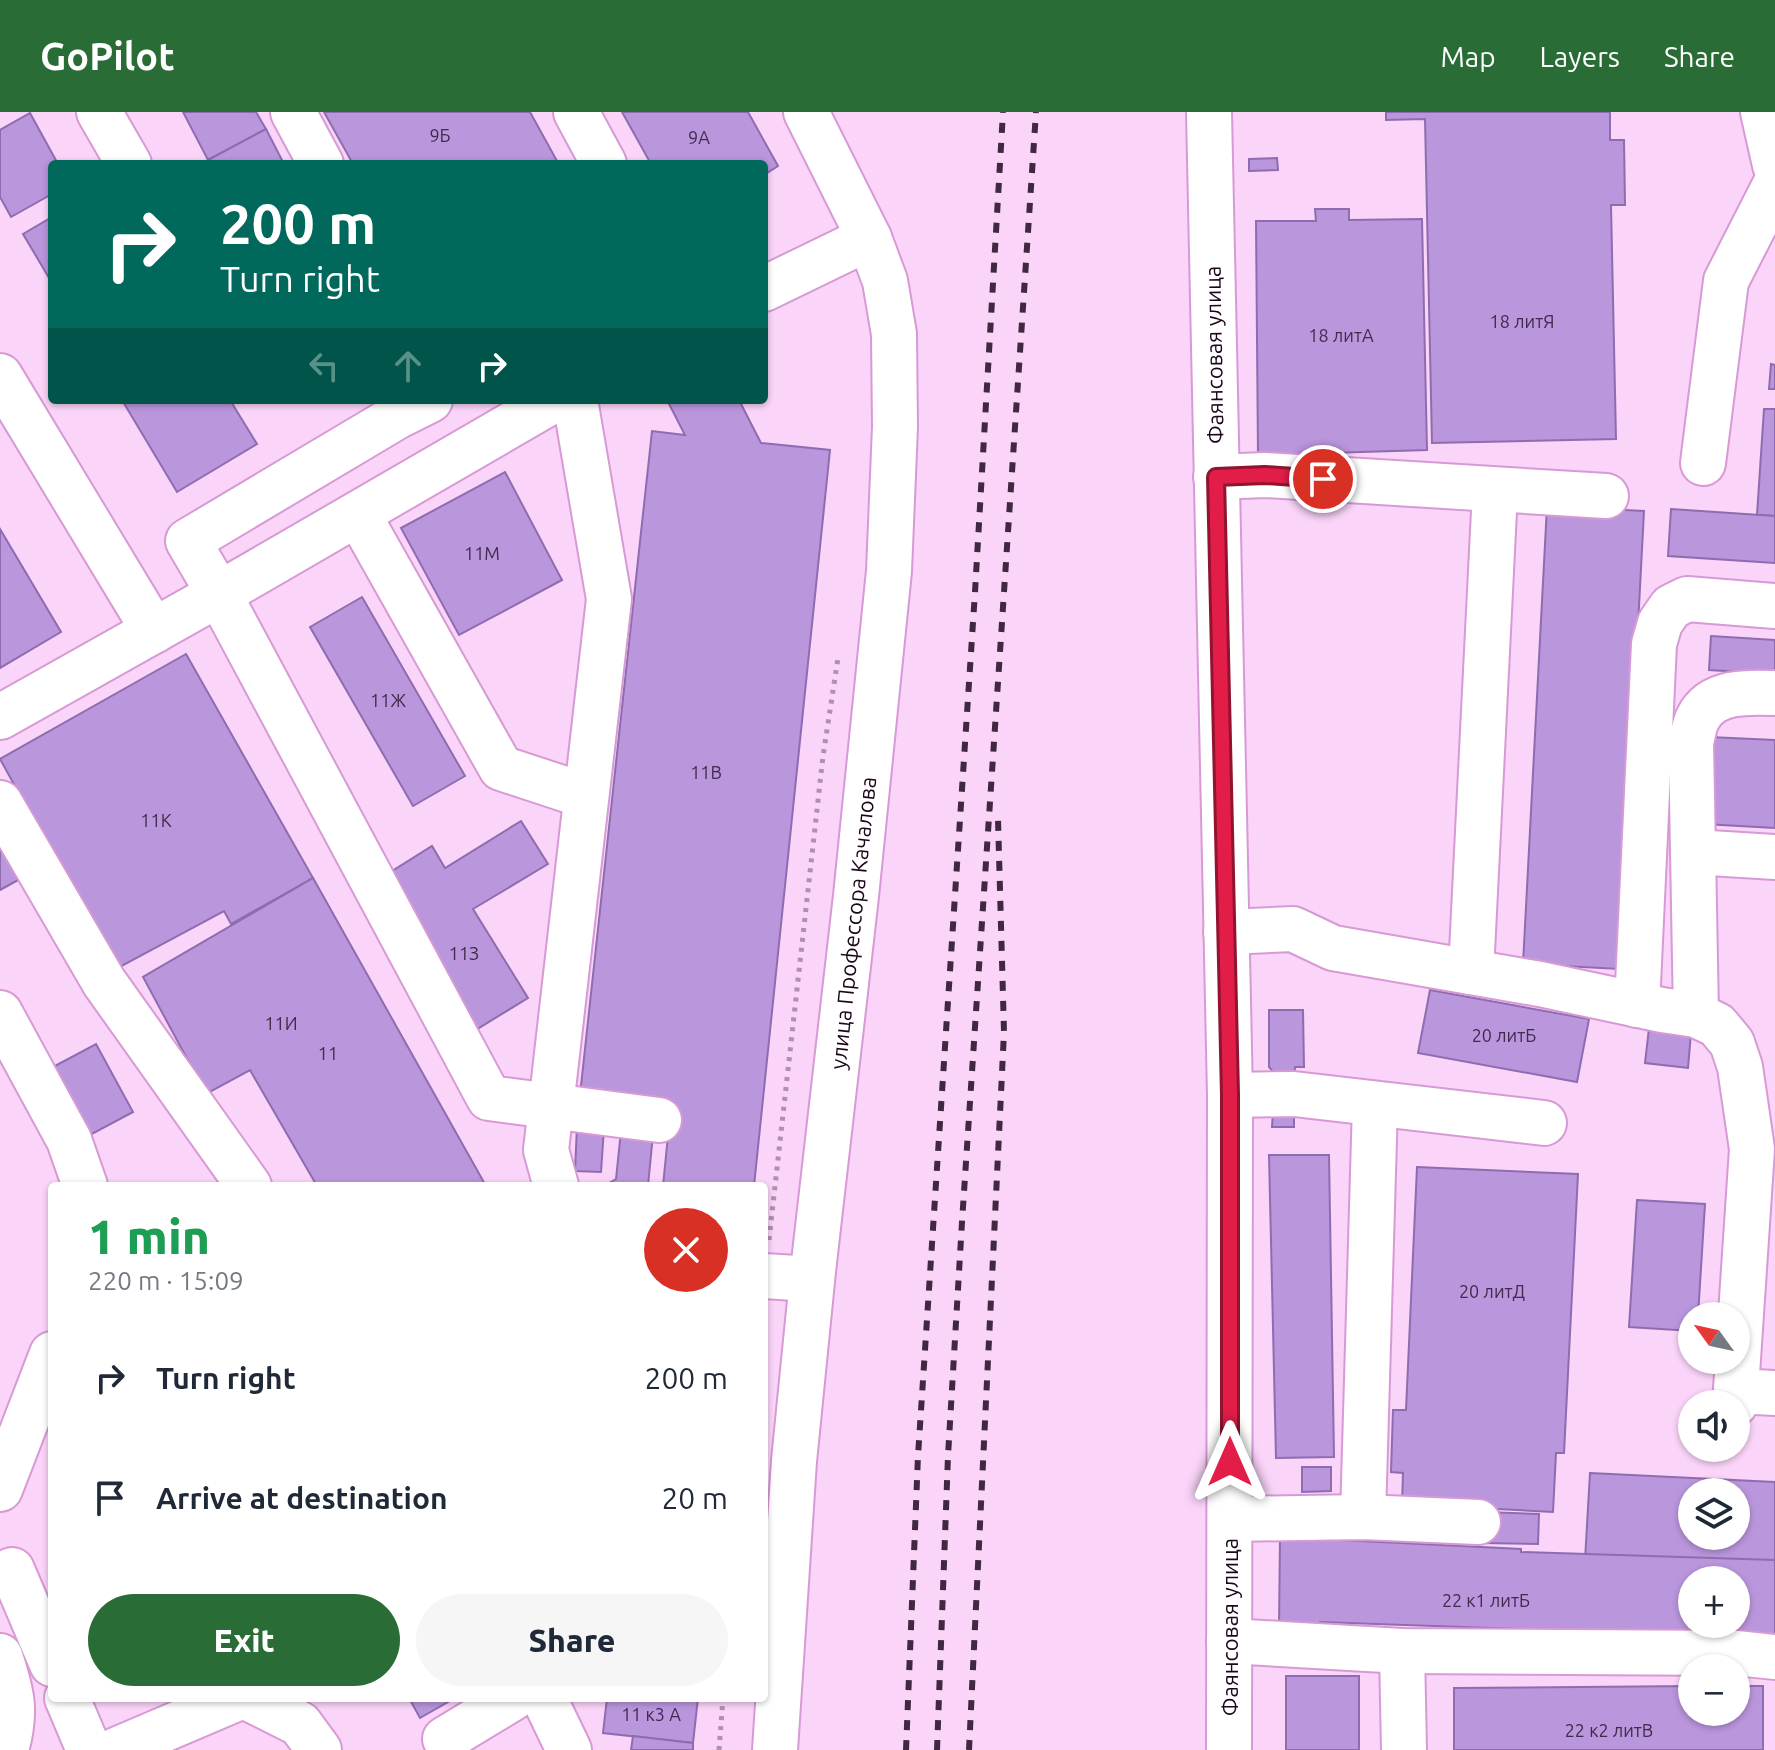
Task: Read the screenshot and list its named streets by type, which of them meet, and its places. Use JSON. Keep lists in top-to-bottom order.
{
  "streets": {
    "street": ["Фаянсовая улица", "улица Профессора Качалова"]
  },
  "house_numbers": [
    "9Б",
    "9А",
    "18 литЯ",
    "18 литА",
    "11М",
    "11Ж",
    "11В",
    "11К",
    "11З",
    "11И",
    "20 литБ",
    "11",
    "20 литД",
    "22 к1 литБ",
    "11 к3 А",
    "22 к2 литВ"
  ],
  "north": "top left",
  "page": {
    "header": "GoPilot",
    "nav": ["Map", "Layers", "Share"],
    "turn": ["200 m", "Turn right"],
    "heading": ["1 min", "220 m · 15:09"],
    "map_buttons": ["+", "−"],
    "list": [
      {
        "name": "Turn right",
        "value": "200 m"
      },
      {
        "name": "Arrive at destination",
        "value": "20 m"
      }
    ],
    "buttons": ["Exit", "Share"]
  }
}
